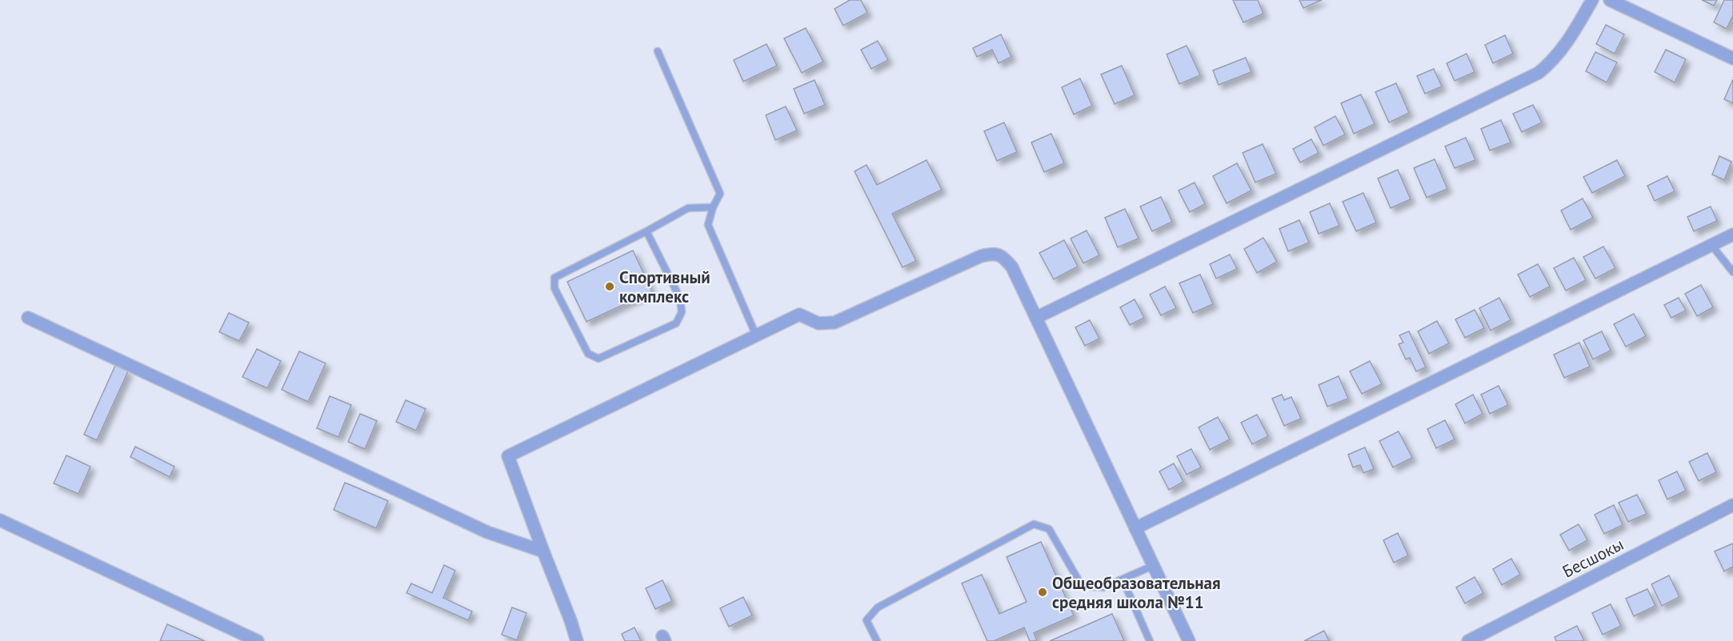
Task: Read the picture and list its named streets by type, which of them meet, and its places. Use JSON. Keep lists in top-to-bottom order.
{
  "streets": {
    "street": ["Бесшокы"]
  },
  "places": ["Спортивный комплекс", "Общеобразовательная средняя школа №11"]
}
